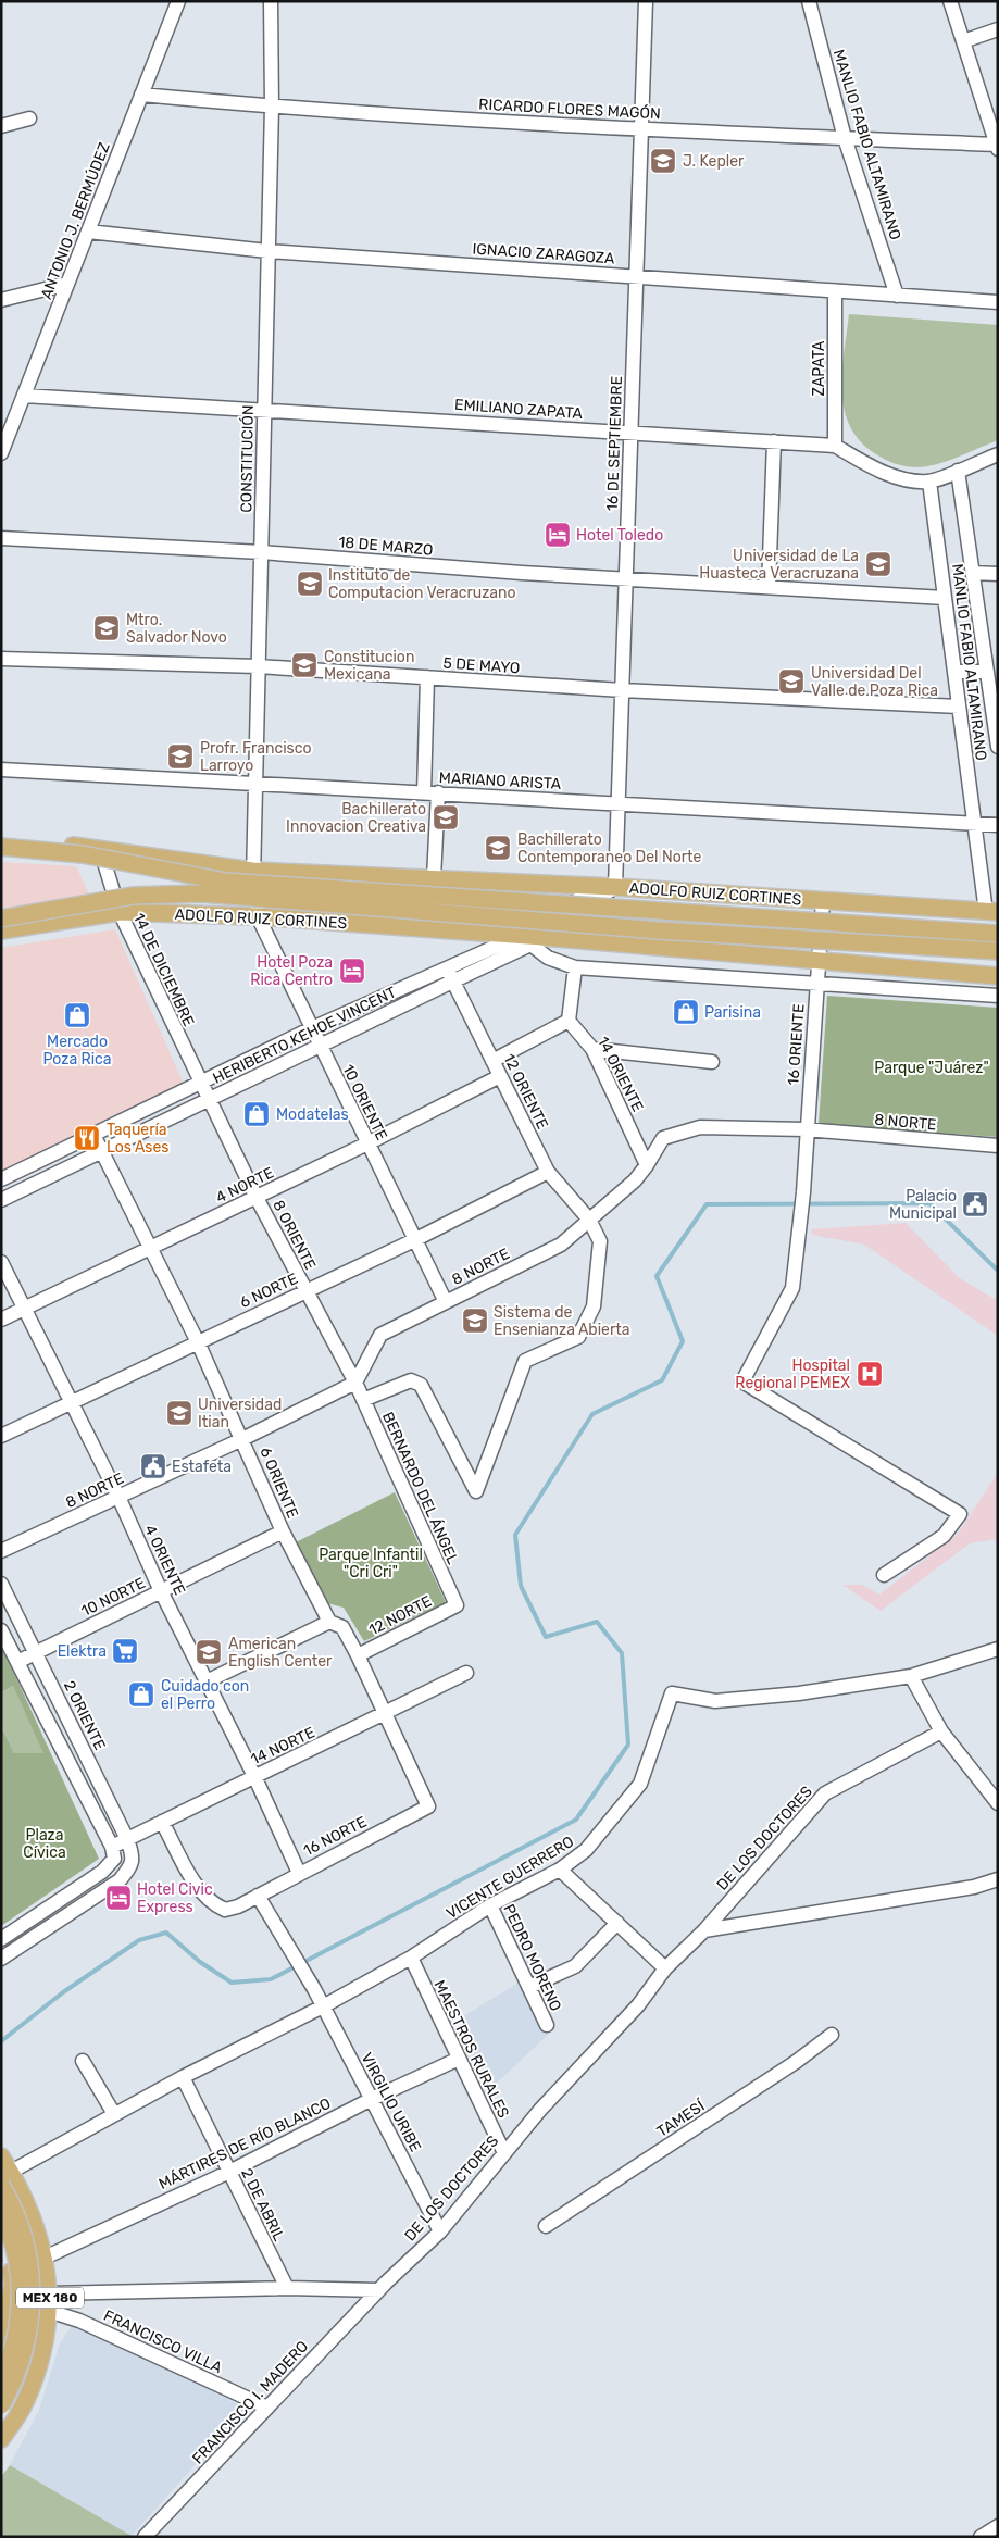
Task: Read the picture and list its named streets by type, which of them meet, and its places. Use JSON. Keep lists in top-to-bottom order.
{
  "streets": {
    "main road": ["ADOLFO RUIZ CORTINES", "MEX 180"],
    "street": [
      "RICARDO FLORES MAGÓN",
      "MANLIO FABIO ALTAMIRANO",
      "ANTONIO J. BERMÚDEZ",
      "IGNACIO ZARAGOZA",
      "ZAPATA",
      "EMILIANO ZAPATA",
      "16 DE SEPTIEMBRE",
      "CONSTITUCIÓN",
      "18 DE MARZO",
      "5 DE MAYO",
      "MARIANO ARISTA",
      "14 DE DICIEMBRE",
      "HERIBERTO KEHOE VINCENT",
      "16 ORIENTE",
      "14 ORIENTE",
      "12 ORIENTE",
      "10 ORIENTE",
      "8 NORTE",
      "4 NORTE",
      "8 ORIENTE",
      "6 NORTE",
      "6 ORIENTE",
      "BERNARDO DEL ÁNGEL",
      "4 ORIENTE",
      "10 NORTE",
      "12 NORTE",
      "2 ORIENTE",
      "14 NORTE",
      "16 NORTE",
      "DE LOS DOCTORES",
      "VICENTE GUERRERO",
      "PEDRO MORENO",
      "MAESTROS RURALES",
      "VIRGILIO URIBE",
      "TAMESÍ",
      "MÁRTIRES DE RÍO BLANCO",
      "2 DE ABRIL",
      "FRANCISCO VILLA",
      "FRANCISCO I. MADERO"
    ]
  },
  "crossings": [
    ["RICARDO FLORES MAGÓN", "MANLIO FABIO ALTAMIRANO"],
    ["RICARDO FLORES MAGÓN", "ANTONIO J. BERMÚDEZ"],
    ["RICARDO FLORES MAGÓN", "16 DE SEPTIEMBRE"],
    ["RICARDO FLORES MAGÓN", "CONSTITUCIÓN"],
    ["MANLIO FABIO ALTAMIRANO", "IGNACIO ZARAGOZA"],
    ["MANLIO FABIO ALTAMIRANO", "EMILIANO ZAPATA"],
    ["MANLIO FABIO ALTAMIRANO", "18 DE MARZO"],
    ["MANLIO FABIO ALTAMIRANO", "5 DE MAYO"],
    ["MANLIO FABIO ALTAMIRANO", "MARIANO ARISTA"],
    ["MANLIO FABIO ALTAMIRANO", "ADOLFO RUIZ CORTINES"],
    ["ANTONIO J. BERMÚDEZ", "IGNACIO ZARAGOZA"],
    ["ANTONIO J. BERMÚDEZ", "EMILIANO ZAPATA"],
    ["IGNACIO ZARAGOZA", "ZAPATA"],
    ["IGNACIO ZARAGOZA", "16 DE SEPTIEMBRE"],
    ["IGNACIO ZARAGOZA", "CONSTITUCIÓN"],
    ["ZAPATA", "EMILIANO ZAPATA"],
    ["EMILIANO ZAPATA", "16 DE SEPTIEMBRE"],
    ["EMILIANO ZAPATA", "CONSTITUCIÓN"],
    ["16 DE SEPTIEMBRE", "18 DE MARZO"],
    ["16 DE SEPTIEMBRE", "5 DE MAYO"],
    ["16 DE SEPTIEMBRE", "MARIANO ARISTA"],
    ["16 DE SEPTIEMBRE", "ADOLFO RUIZ CORTINES"],
    ["16 DE SEPTIEMBRE", "HERIBERTO KEHOE VINCENT"],
    ["CONSTITUCIÓN", "18 DE MARZO"],
    ["CONSTITUCIÓN", "5 DE MAYO"],
    ["CONSTITUCIÓN", "MARIANO ARISTA"],
    ["CONSTITUCIÓN", "ADOLFO RUIZ CORTINES"],
    ["CONSTITUCIÓN", "10 ORIENTE"],
    ["ADOLFO RUIZ CORTINES", "14 DE DICIEMBRE"],
    ["ADOLFO RUIZ CORTINES", "HERIBERTO KEHOE VINCENT"],
    ["ADOLFO RUIZ CORTINES", "16 ORIENTE"],
    ["ADOLFO RUIZ CORTINES", "10 ORIENTE"],
    ["14 DE DICIEMBRE", "HERIBERTO KEHOE VINCENT"],
    ["14 DE DICIEMBRE", "8 ORIENTE"],
    ["HERIBERTO KEHOE VINCENT", "12 ORIENTE"],
    ["HERIBERTO KEHOE VINCENT", "10 ORIENTE"],
    ["HERIBERTO KEHOE VINCENT", "8 ORIENTE"],
    ["HERIBERTO KEHOE VINCENT", "6 ORIENTE"],
    ["16 ORIENTE", "8 NORTE"],
    ["14 ORIENTE", "8 NORTE"],
    ["12 ORIENTE", "8 NORTE"],
    ["12 ORIENTE", "4 NORTE"],
    ["12 ORIENTE", "6 NORTE"],
    ["12 ORIENTE", "BERNARDO DEL ÁNGEL"],
    ["10 ORIENTE", "8 NORTE"],
    ["10 ORIENTE", "4 NORTE"],
    ["10 ORIENTE", "6 NORTE"],
    ["8 NORTE", "8 ORIENTE"],
    ["8 NORTE", "6 ORIENTE"],
    ["8 NORTE", "BERNARDO DEL ÁNGEL"],
    ["8 NORTE", "4 ORIENTE"],
    ["4 NORTE", "8 ORIENTE"],
    ["4 NORTE", "6 ORIENTE"],
    ["4 NORTE", "4 ORIENTE"],
    ["8 ORIENTE", "6 NORTE"],
    ["8 ORIENTE", "BERNARDO DEL ÁNGEL"],
    ["6 NORTE", "6 ORIENTE"],
    ["6 NORTE", "4 ORIENTE"],
    ["6 ORIENTE", "10 NORTE"],
    ["6 ORIENTE", "12 NORTE"],
    ["6 ORIENTE", "14 NORTE"],
    ["6 ORIENTE", "16 NORTE"],
    ["BERNARDO DEL ÁNGEL", "12 NORTE"],
    ["4 ORIENTE", "10 NORTE"],
    ["4 ORIENTE", "14 NORTE"],
    ["4 ORIENTE", "16 NORTE"],
    ["10 NORTE", "2 ORIENTE"],
    ["2 ORIENTE", "14 NORTE"],
    ["16 NORTE", "VIRGILIO URIBE"],
    ["DE LOS DOCTORES", "MAESTROS RURALES"],
    ["DE LOS DOCTORES", "VIRGILIO URIBE"],
    ["DE LOS DOCTORES", "FRANCISCO I. MADERO"],
    ["VICENTE GUERRERO", "PEDRO MORENO"],
    ["VICENTE GUERRERO", "MAESTROS RURALES"],
    ["VICENTE GUERRERO", "VIRGILIO URIBE"],
    ["VICENTE GUERRERO", "2 DE ABRIL"],
    ["VICENTE GUERRERO", "MEX 180"],
    ["MAESTROS RURALES", "MÁRTIRES DE RÍO BLANCO"],
    ["VIRGILIO URIBE", "MÁRTIRES DE RÍO BLANCO"],
    ["MÁRTIRES DE RÍO BLANCO", "2 DE ABRIL"],
    ["MÁRTIRES DE RÍO BLANCO", "MEX 180"],
    ["MEX 180", "FRANCISCO VILLA"],
    ["FRANCISCO VILLA", "FRANCISCO I. MADERO"]
  ],
  "parks": ["Parque \"Juárez\"", "Parque Infantil \"Cri Cri\"", "Plaza Cívica"],
  "places": {
    "school or university": [
      "J. Kepler",
      "Universidad de La Huasteca Veracruzana",
      "Instituto de Computacion Veracruzano",
      "Mtro. Salvador Novo",
      "Constitucion Mexicana",
      "Universidad Del Valle de Poza Rica",
      "Profr. Francisco Larroyo",
      "Bachillerato Innovacion Creativa",
      "Bachillerato Contemporaneo Del Norte",
      "Sistema de Ensenianza Abierta",
      "Universidad Itian",
      "American English Center"
    ],
    "hotel": ["Hotel Toledo", "Hotel Poza Rica Centro", "Hotel Civic Express"],
    "shop": [
      "Parisina",
      "Mercado Poza Rica",
      "Modatelas",
      "Cuidado con el Perro"
    ],
    "restaurant": ["Taquería Los Ases"],
    "public building": ["Palacio Municipal", "Estafeta"],
    "hospital": ["Hospital Regional PEMEX"],
    "supermarket": ["Elektra"]
  }
}
